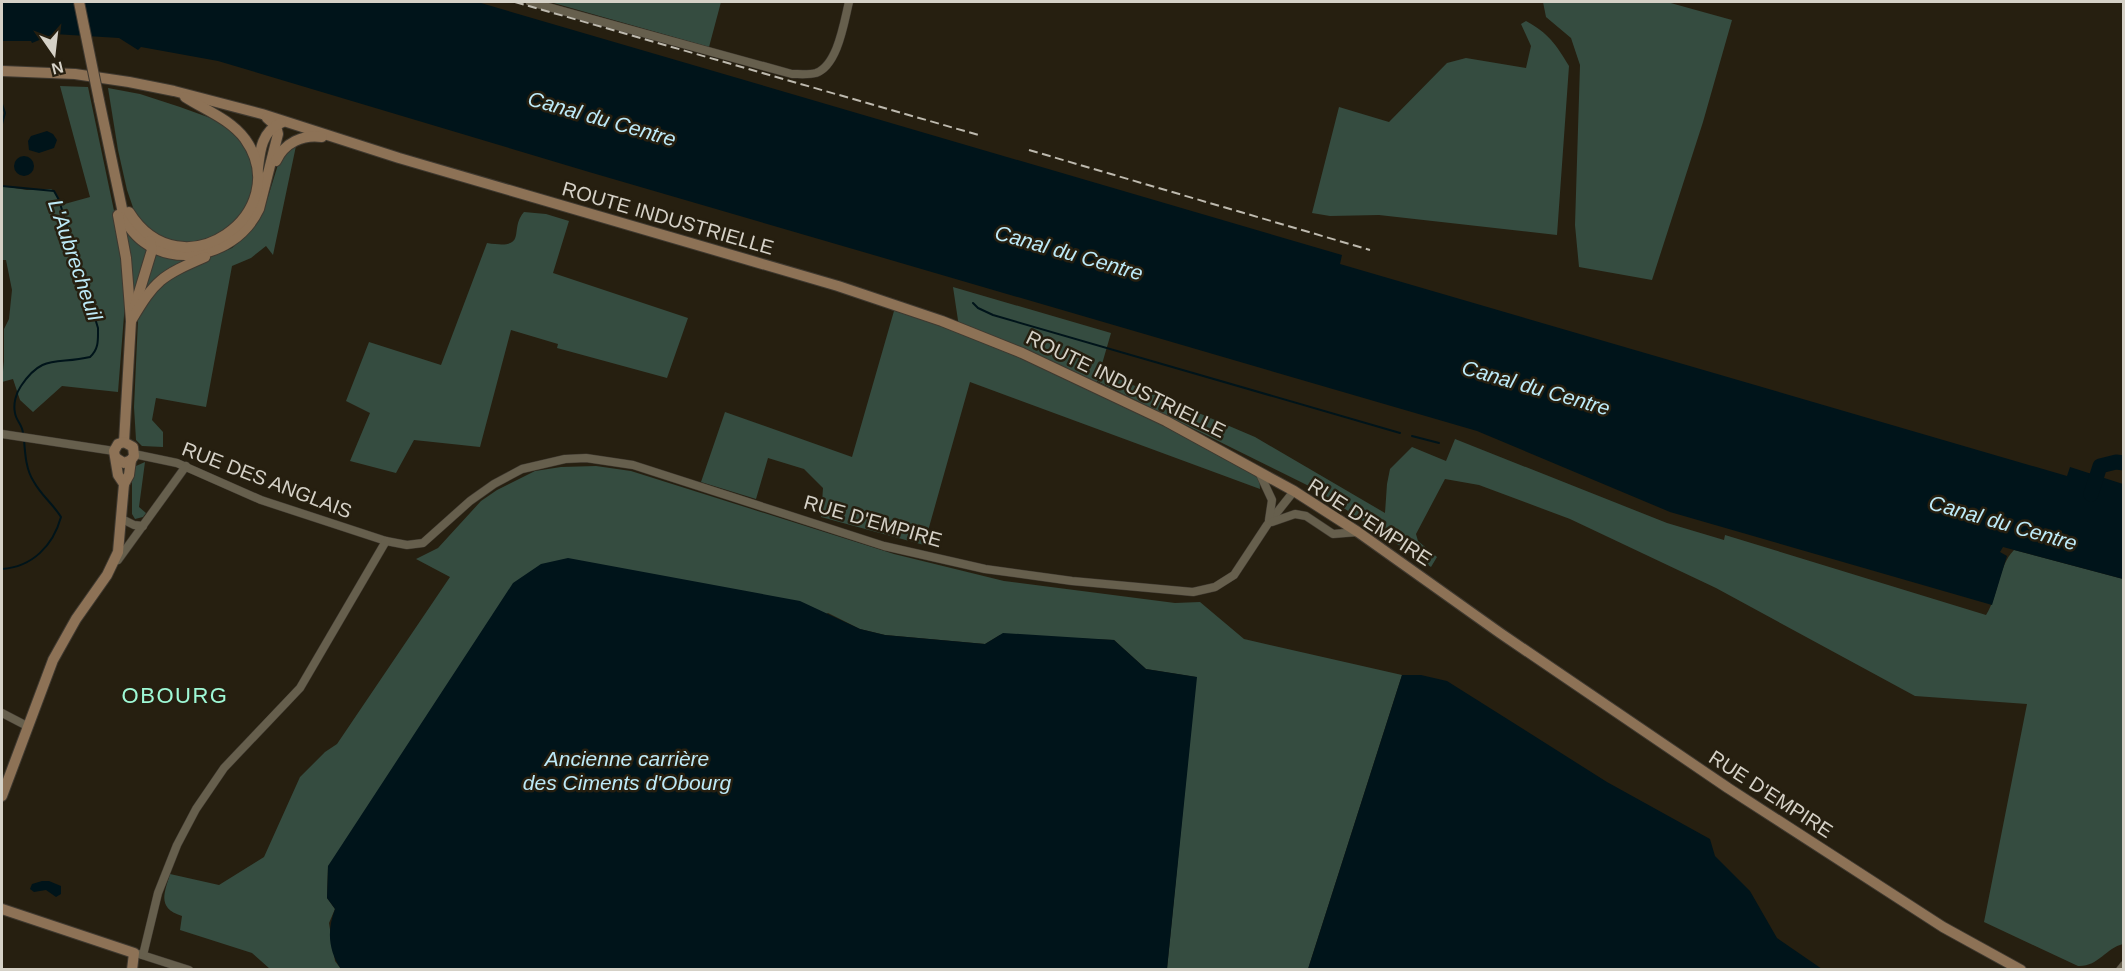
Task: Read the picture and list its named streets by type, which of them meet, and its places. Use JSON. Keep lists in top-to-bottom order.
{
  "streets": {
    "main road": ["ROUTE INDUSTRIELLE", "RUE D'EMPIRE"],
    "street": ["RUE DES ANGLAIS"]
  },
  "crossings": [
    ["ROUTE INDUSTRIELLE", "RUE D'EMPIRE"],
    ["RUE DES ANGLAIS", "RUE D'EMPIRE"]
  ],
  "districts": ["OBOURG"],
  "water": ["Canal du Centre", "L'Aubrecheuil", "Ancienne carrière des Ciments d'Obourg"],
  "north": "bottom"
}
